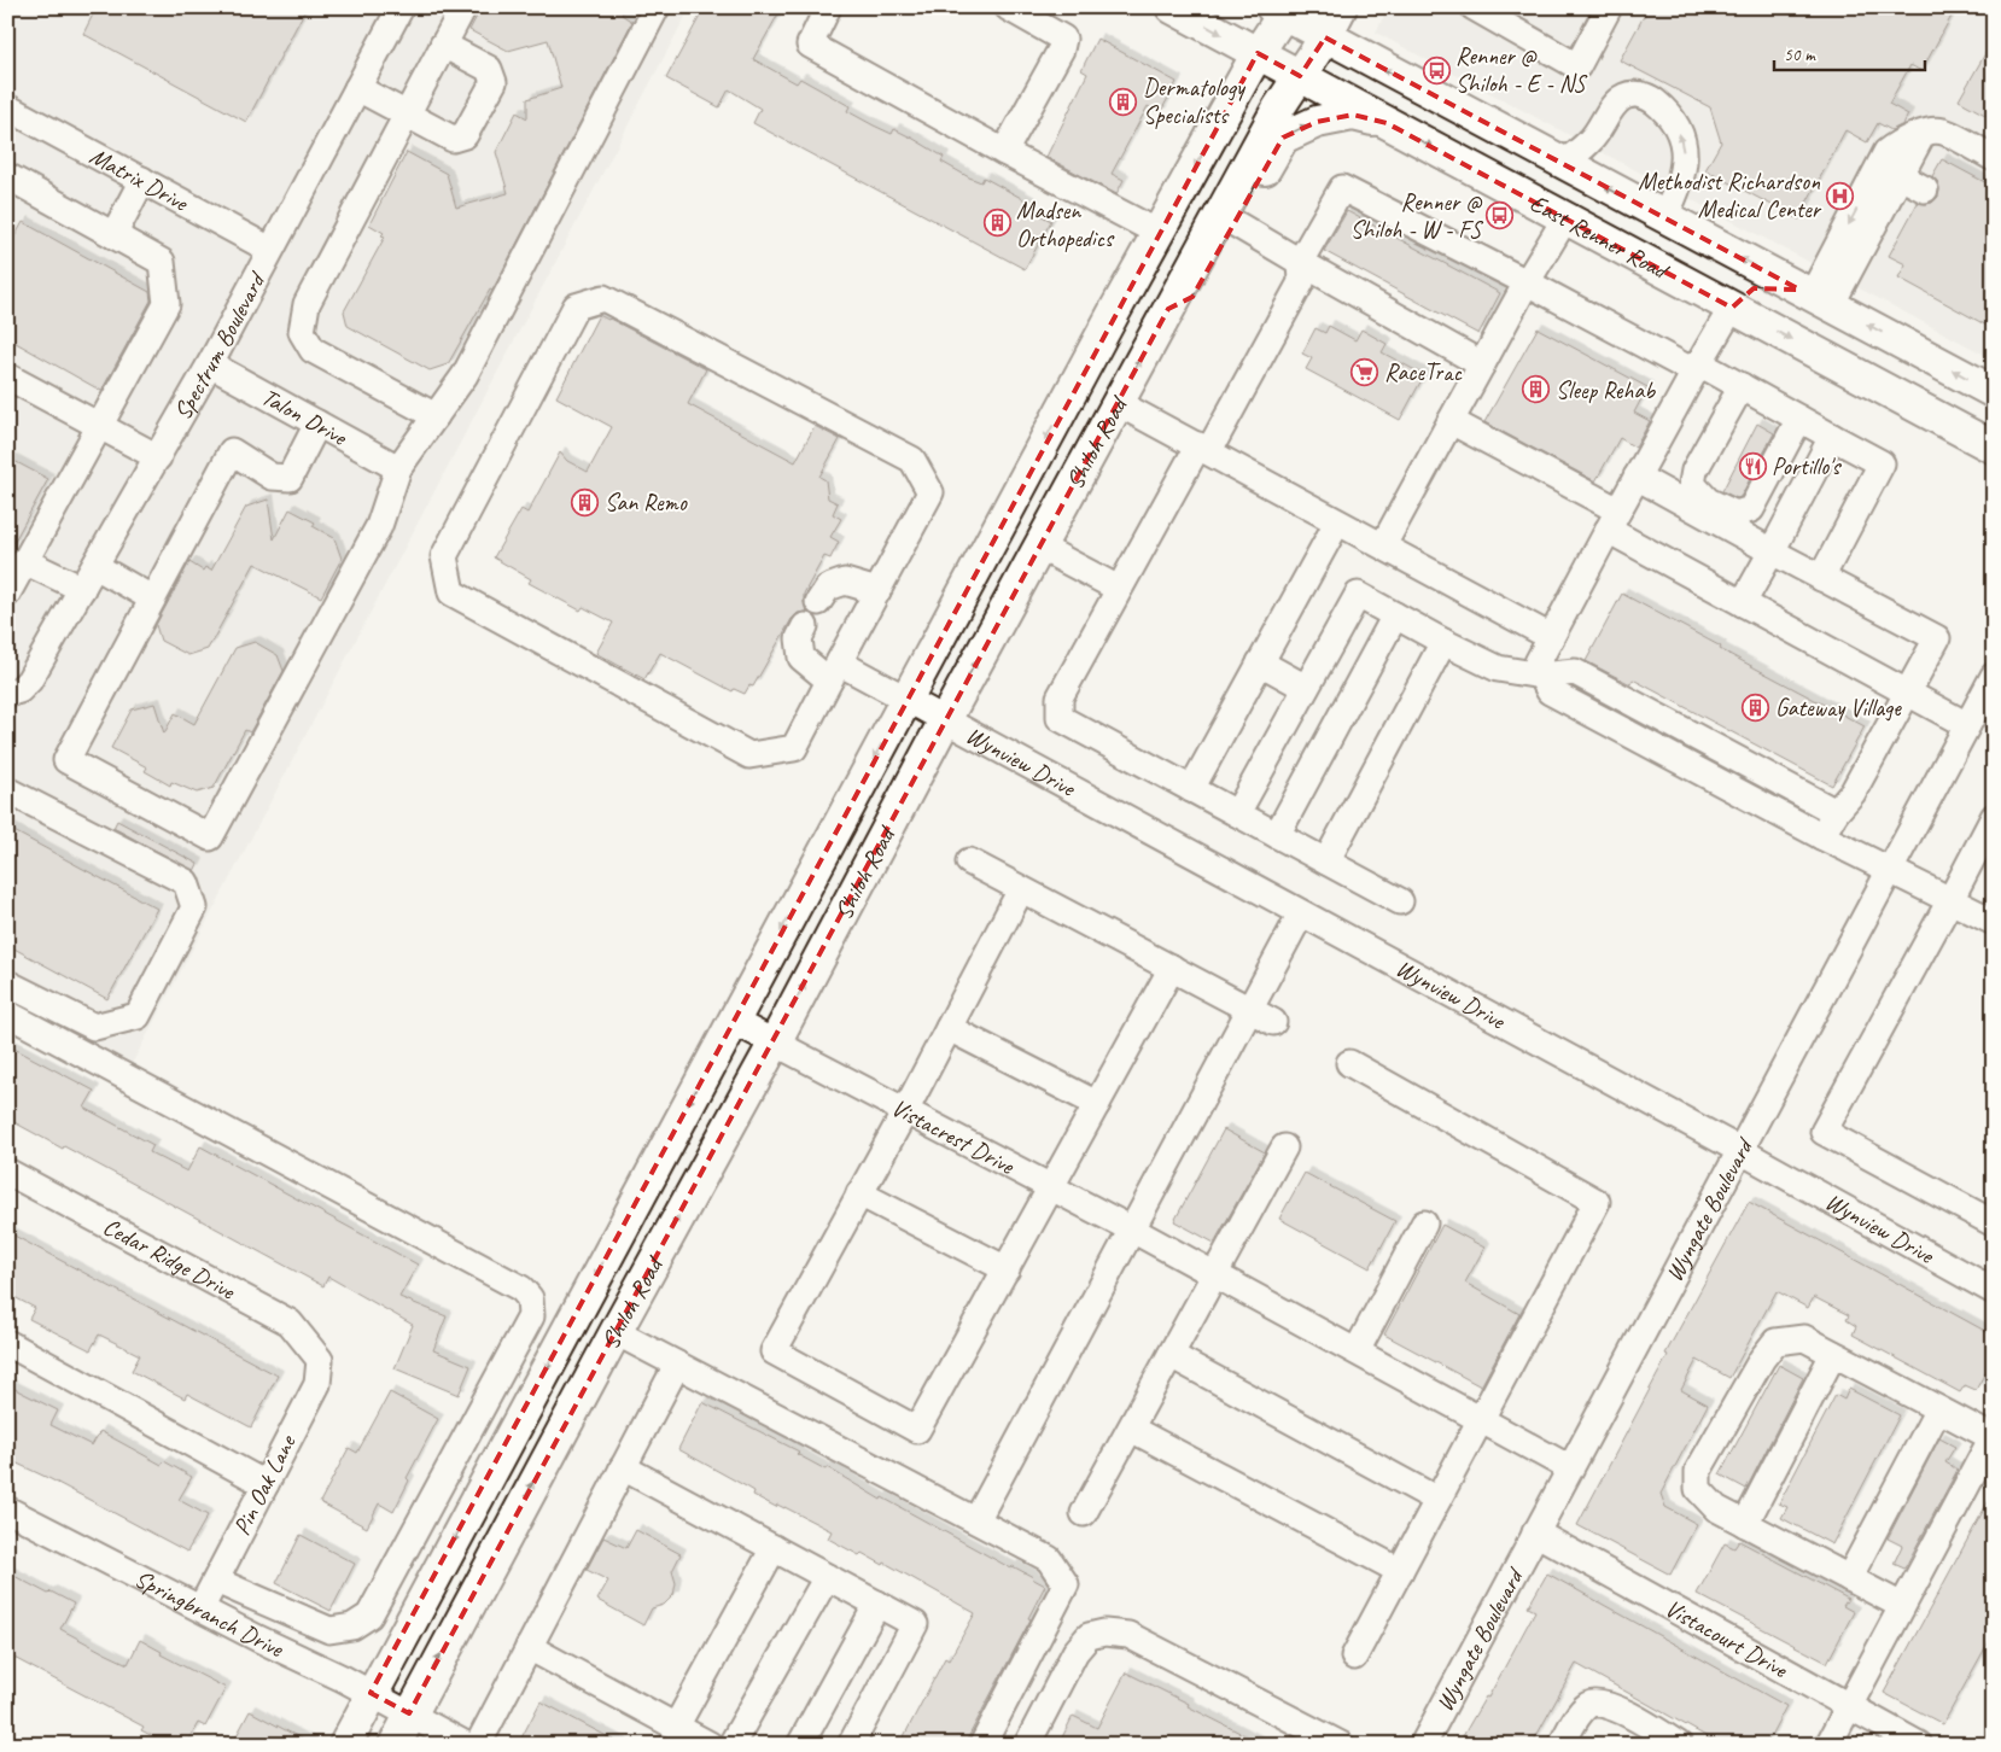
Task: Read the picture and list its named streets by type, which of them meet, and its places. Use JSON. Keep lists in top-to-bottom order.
{
  "streets": {
    "main road": ["East Renner Road", "Shiloh Road"],
    "street": [
      "Matrix Drive",
      "Spectrum Boulevard",
      "Talon Drive",
      "Wynview Drive",
      "Vistacrest Drive",
      "Wyngate Boulevard",
      "Cedar Ridge Drive",
      "Pin Oak Lane",
      "Springbranch Drive",
      "Vistacourt Drive"
    ]
  },
  "crossings": [
    ["Matrix Drive", "Spectrum Boulevard"],
    ["East Renner Road", "Shiloh Road"],
    ["Spectrum Boulevard", "Talon Drive"],
    ["Shiloh Road", "Wynview Drive"],
    ["Shiloh Road", "Vistacrest Drive"],
    ["Shiloh Road", "Springbranch Drive"],
    ["Wynview Drive", "Wyngate Boulevard"],
    ["Vistacrest Drive", "Wyngate Boulevard"],
    ["Wyngate Boulevard", "Vistacourt Drive"],
    ["Cedar Ridge Drive", "Pin Oak Lane"],
    ["Pin Oak Lane", "Springbranch Drive"]
  ],
  "places": {
    "bus stop": ["Renner @ Shiloh - E - NS", "Renner @ Shiloh - W - FS"],
    "building": [
      "Dermatology Specialists",
      "Madsen Orthopedics",
      "Sleep Rehab",
      "San Remo",
      "Gateway Village"
    ],
    "hospital": ["Methodist Richardson Medical Center"],
    "supermarket": ["RaceTrac"],
    "restaurant": ["Portillo's"]
  },
  "scale_bar": "50 m"
}
